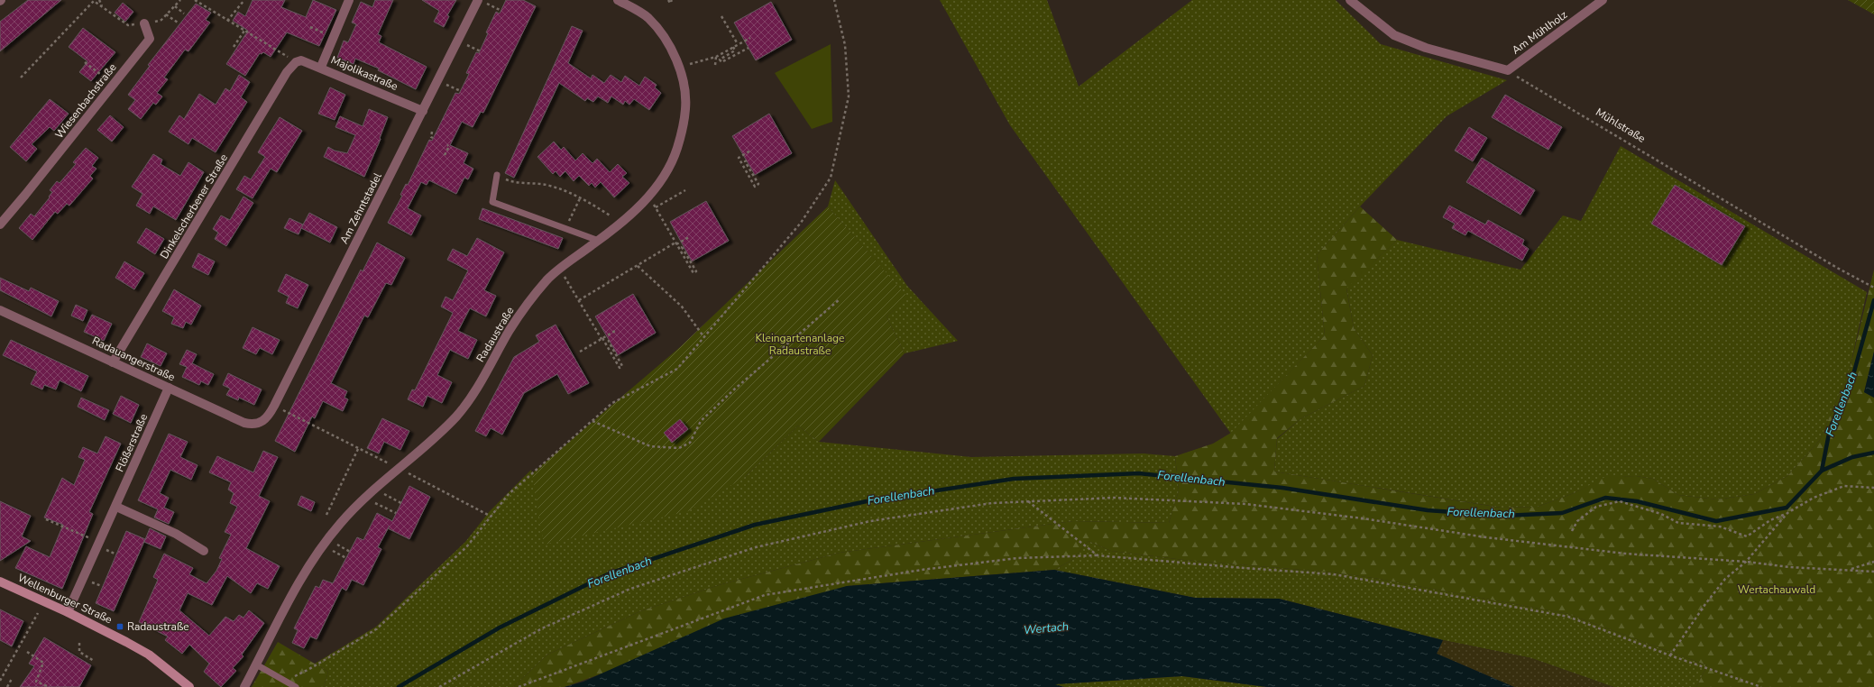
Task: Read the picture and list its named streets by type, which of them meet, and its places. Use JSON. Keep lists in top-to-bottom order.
{
  "streets": {
    "street": [
      "Am Mühlholz",
      "Majolikastraße",
      "Wiesenbachstraße",
      "Dinkelscherbener Straße",
      "Am Zehntstadel",
      "Radaustraße",
      "Radauangerstraße",
      "Flößerstraße",
      "Wellenburger Straße"
    ],
    "path": ["Mühlstraße"]
  },
  "crossings": [
    ["Am Mühlholz", "Mühlstraße"],
    ["Majolikastraße", "Dinkelscherbener Straße"],
    ["Majolikastraße", "Am Zehntstadel"],
    ["Dinkelscherbener Straße", "Radauangerstraße"],
    ["Am Zehntstadel", "Radauangerstraße"],
    ["Radauangerstraße", "Flößerstraße"],
    ["Flößerstraße", "Wellenburger Straße"]
  ],
  "water": ["Forellenbach", "Wertach"],
  "parks": ["Kleingartenanlage Radaustraße", "Wertachauwald"],
  "places": {
    "transit": ["Radaustraße"]
  }
}
